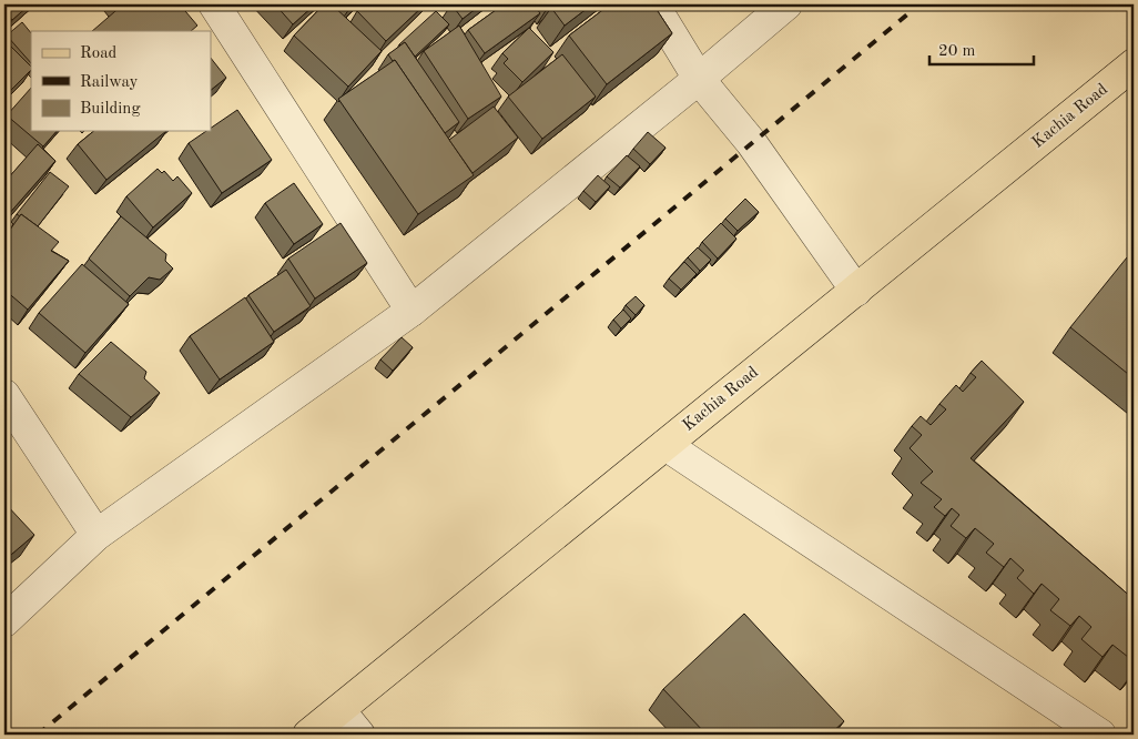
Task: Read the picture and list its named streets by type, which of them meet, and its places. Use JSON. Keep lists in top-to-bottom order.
{
  "streets": {
    "main road": ["Kachia Road"]
  },
  "legend": ["Road", "Railway", "Building"],
  "scale_bar": "20 m"
}
